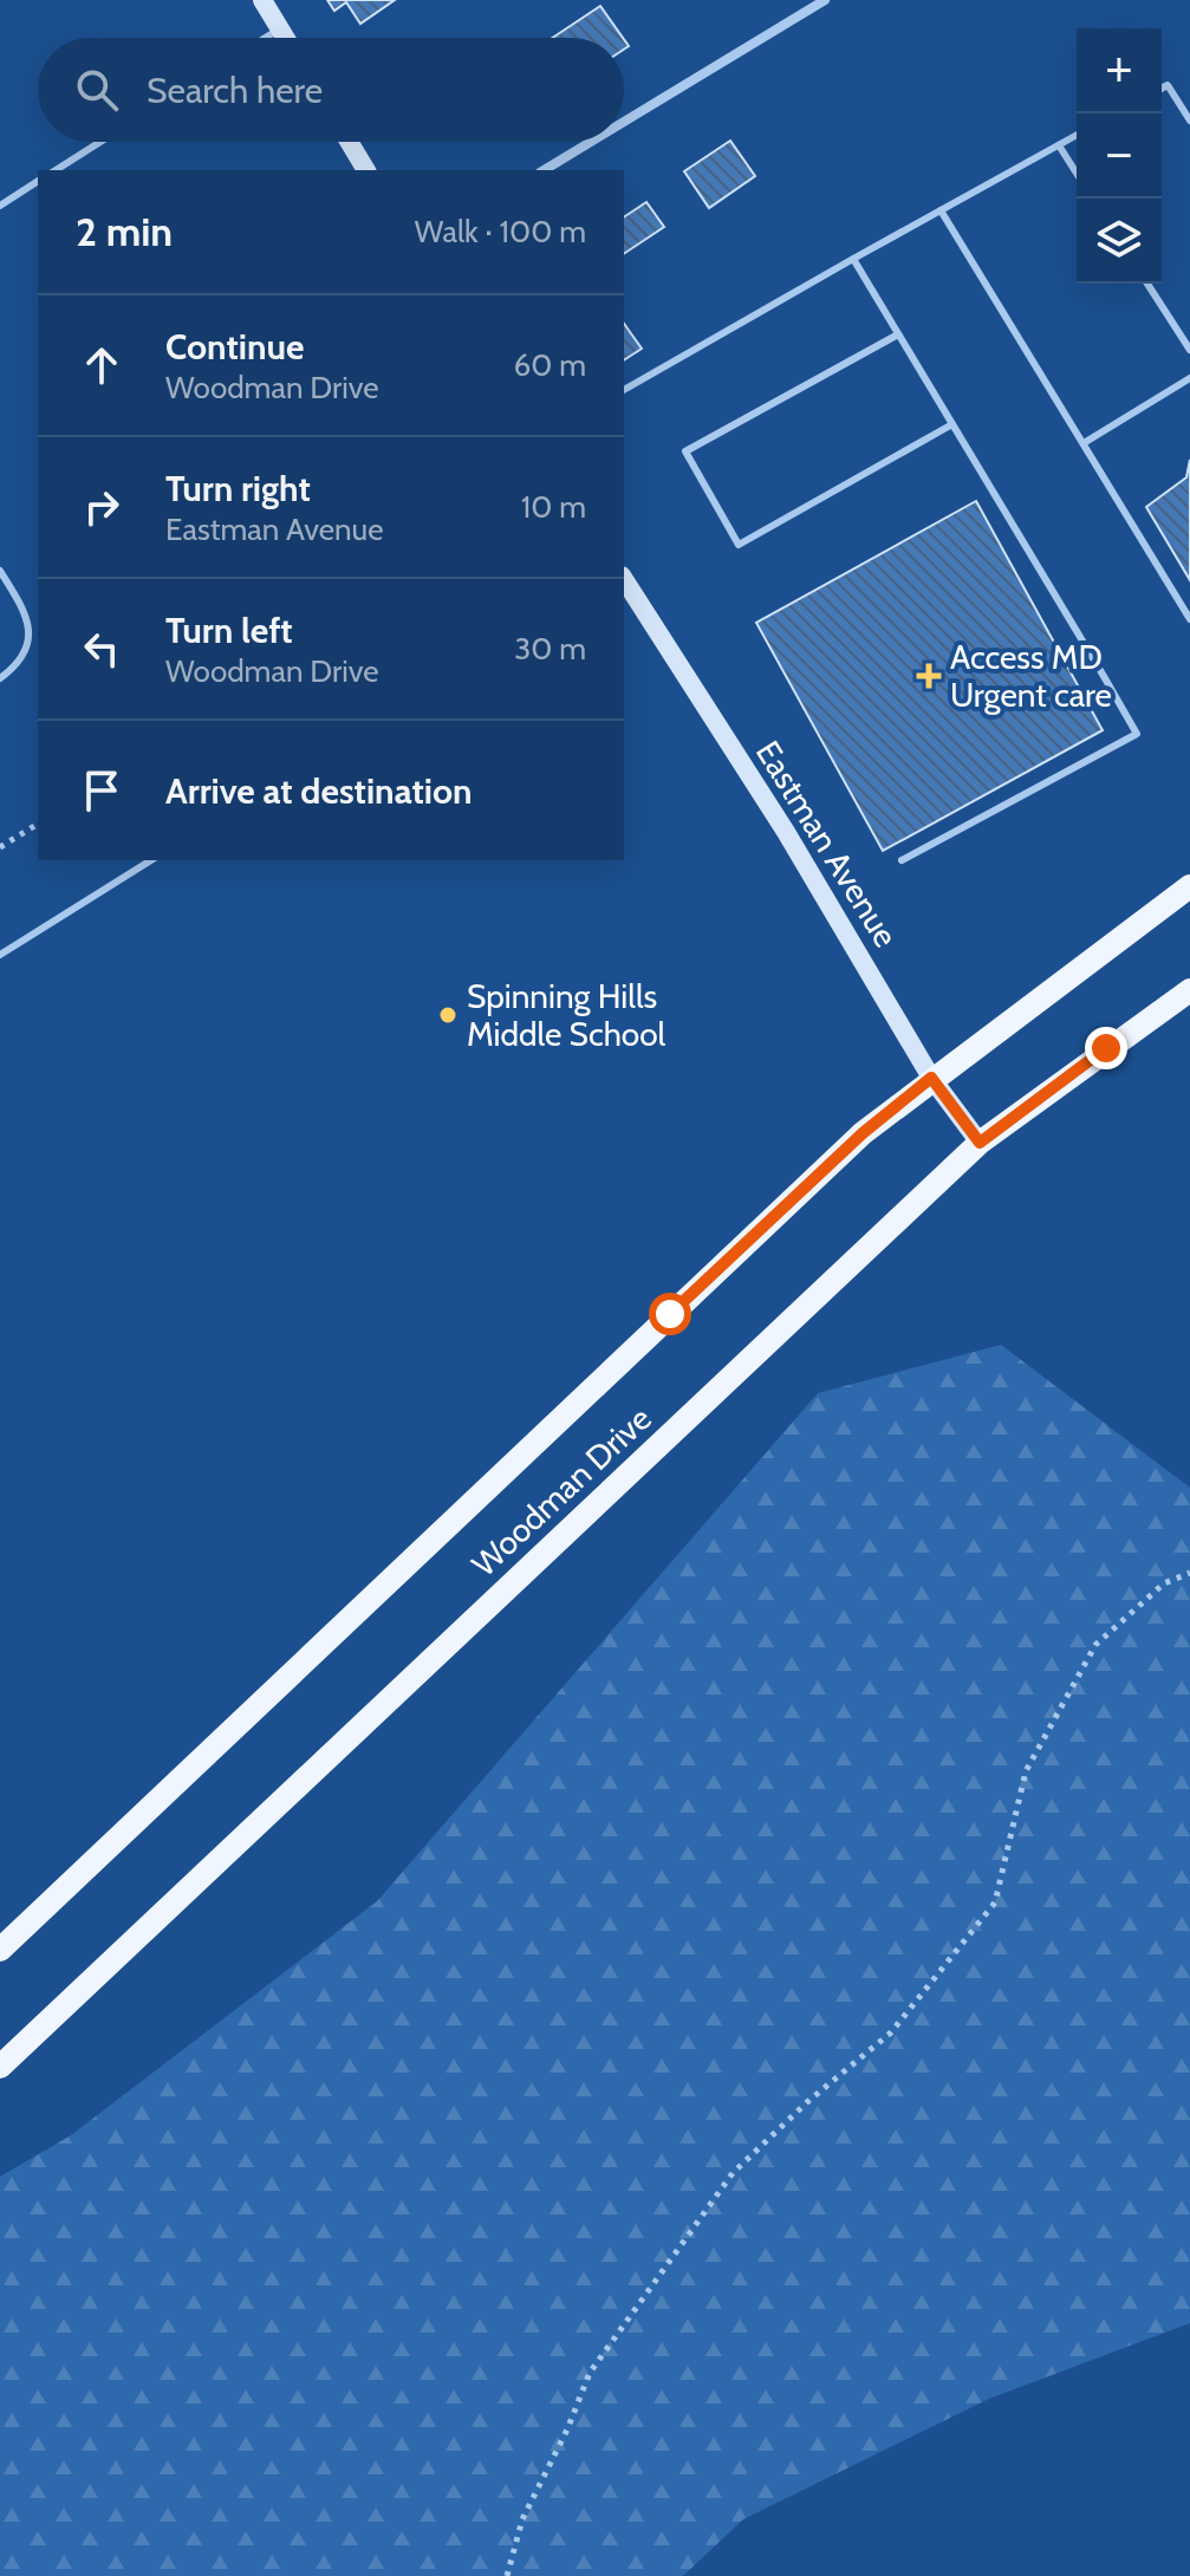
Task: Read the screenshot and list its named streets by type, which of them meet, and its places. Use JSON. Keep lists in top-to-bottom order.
{
  "streets": {
    "main road": ["Woodman Drive"],
    "street": ["Eastman Avenue"]
  },
  "crossings": [
    ["Eastman Avenue", "Woodman Drive"]
  ],
  "places": {
    "health": ["Access MD Urgent care"],
    "other": ["Spinning Hills Middle School"]
  },
  "page": {
    "map_buttons": ["+", "−"],
    "search": "Search here",
    "heading": ["2 min", "Walk · 100 m"],
    "list": [
      ["Continue", "Woodman Drive", "60 m"],
      ["Turn right", "Eastman Avenue", "10 m"],
      ["Turn left", "Woodman Drive", "30 m"],
      "Arrive at destination"
    ]
  }
}
